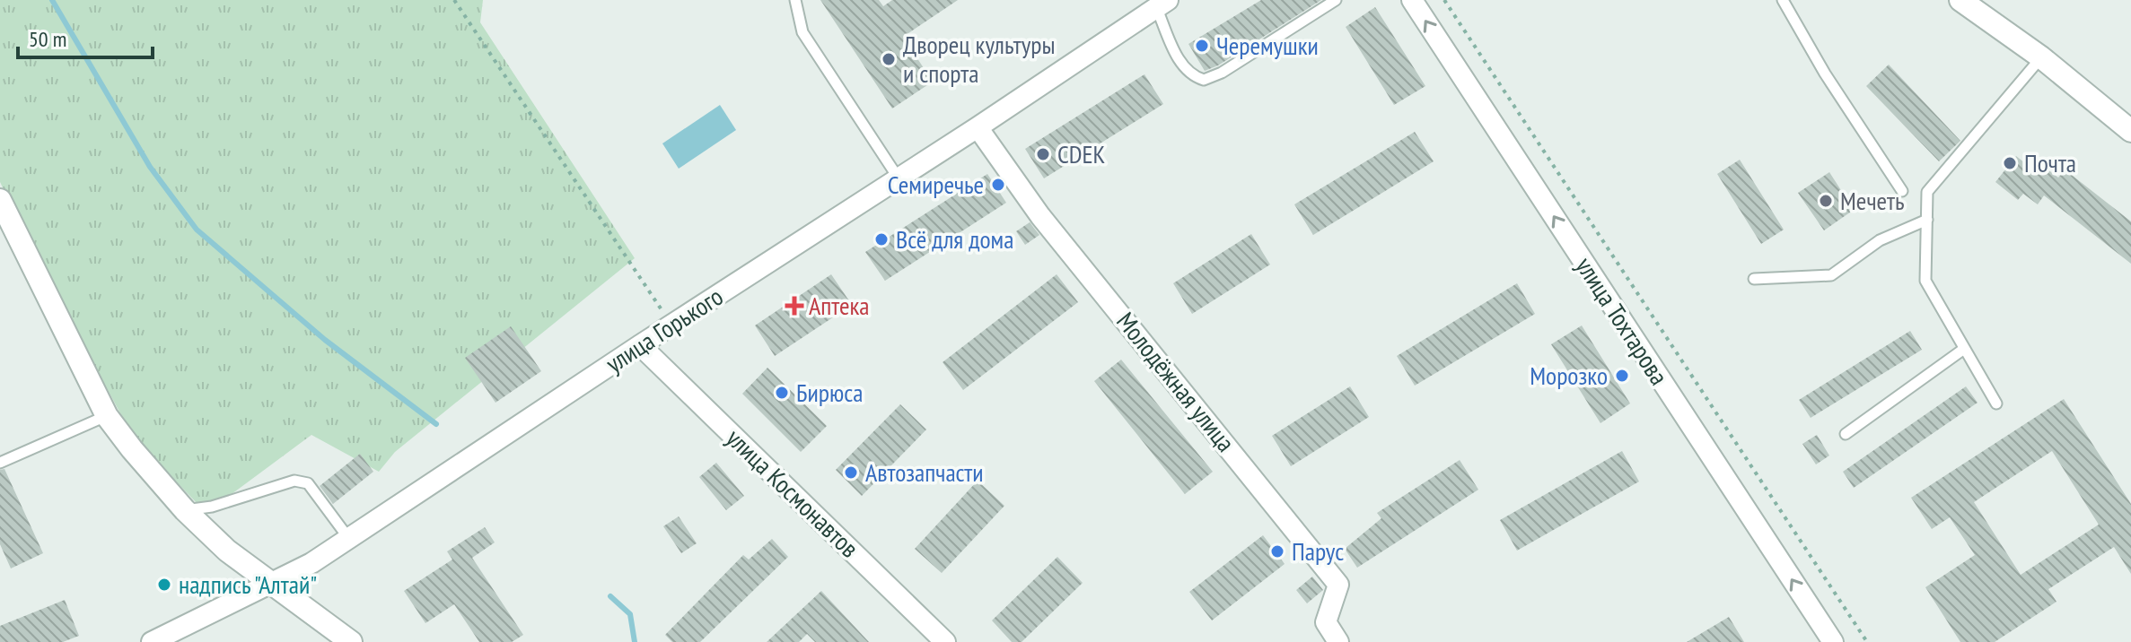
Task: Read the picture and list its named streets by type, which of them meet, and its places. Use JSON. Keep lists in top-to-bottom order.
{
  "streets": {
    "street": [
      "улица Тохтарова",
      "улица Горького",
      "Молодёжная улица",
      "улица Космонавтов"
    ]
  },
  "crossings": [
    ["улица Горького", "Молодёжная улица"],
    ["улица Горького", "улица Космонавтов"]
  ],
  "one_way": ["улица Тохтарова"],
  "places": {
    "other": [
      "Черемушки",
      "Дворец культуры и спорта",
      "CDEK",
      "Почта",
      "Семиречье",
      "Мечеть",
      "Всё для дома",
      "Морозко",
      "Бирюса",
      "Автозапчасти",
      "Парус",
      "надпись \"Алтай\""
    ],
    "health": ["Аптека"]
  },
  "scale_bar": "50 m"
}
